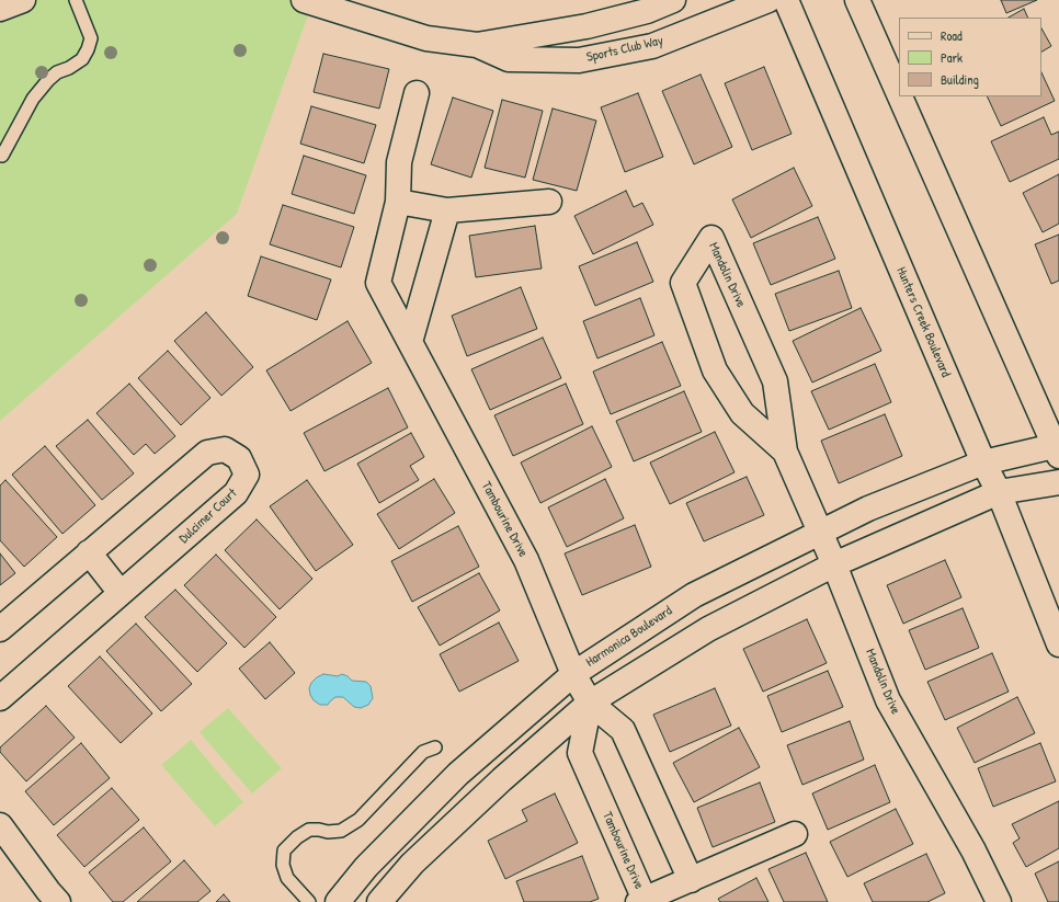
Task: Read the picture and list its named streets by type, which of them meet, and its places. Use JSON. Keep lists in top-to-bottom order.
{
  "streets": {
    "street": [
      "Sports Club Way",
      "Mandolin Drive",
      "Hunters Creek Boulevard",
      "Dulcimer Court",
      "Tambourine Drive",
      "Harmonica Boulevard"
    ]
  },
  "crossings": [
    ["Mandolin Drive", "Harmonica Boulevard"],
    ["Hunters Creek Boulevard", "Harmonica Boulevard"],
    ["Tambourine Drive", "Harmonica Boulevard"]
  ],
  "legend": ["Road", "Park", "Building"]
}
